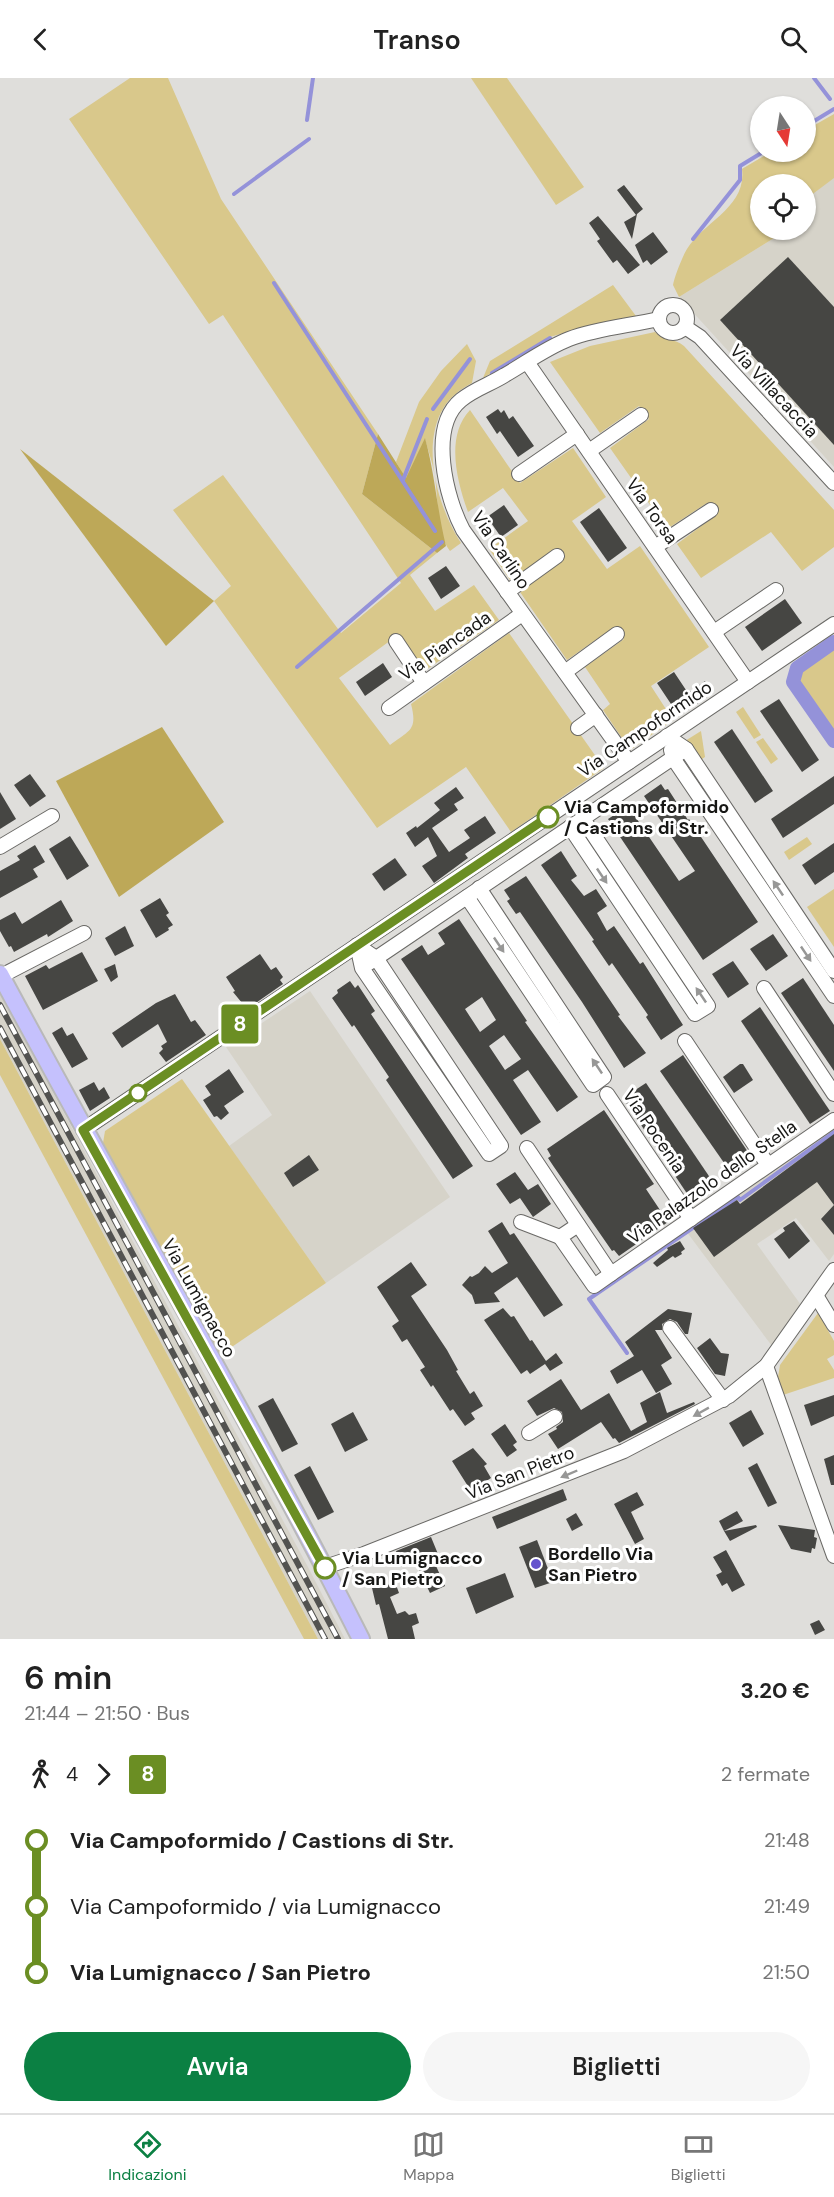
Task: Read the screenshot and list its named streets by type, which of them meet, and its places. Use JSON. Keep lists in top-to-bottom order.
{
  "streets": {
    "main road": ["Via Lumignacco"],
    "street": [
      "Via Villacaccia",
      "Via Torsa",
      "Via Carlino",
      "Via Piancada",
      "Via Campoformido",
      "Via Pocenia",
      "Via Palazzolo dello Stella",
      "Via San Pietro"
    ]
  },
  "crossings": [
    ["Via Villacaccia", "Via Carlino"],
    ["Via Torsa", "Via Carlino"],
    ["Via Torsa", "Via Campoformido"],
    ["Via Carlino", "Via Piancada"],
    ["Via Carlino", "Via Campoformido"],
    ["Via Campoformido", "Via Lumignacco"],
    ["Via Pocenia", "Via Palazzolo dello Stella"],
    ["Via Lumignacco", "Via San Pietro"]
  ],
  "one_way": ["Via San Pietro"],
  "places": ["Via Campoformido / Castions di Str.", "Bordello Via San Pietro", "Via Lumignacco / San Pietro"],
  "lines": ["bus line 8"],
  "north": "bottom",
  "page": {
    "header": "Transo",
    "on_map": "8",
    "heading": ["6 min", "21:44 – 21:50 · Bus", "3.20 €"],
    "legs": ["4", "8", "2 fermate"],
    "list": [
      {
        "name": "Via Campoformido / Castions di Str.",
        "value": "21:48"
      },
      {
        "name": "Via Campoformido / via Lumignacco",
        "value": "21:49"
      },
      {
        "name": "Via Lumignacco / San Pietro",
        "value": "21:50"
      }
    ],
    "buttons": ["Avvia", "Biglietti"],
    "tabs": ["Indicazioni", "Mappa", "Biglietti"]
  }
}
